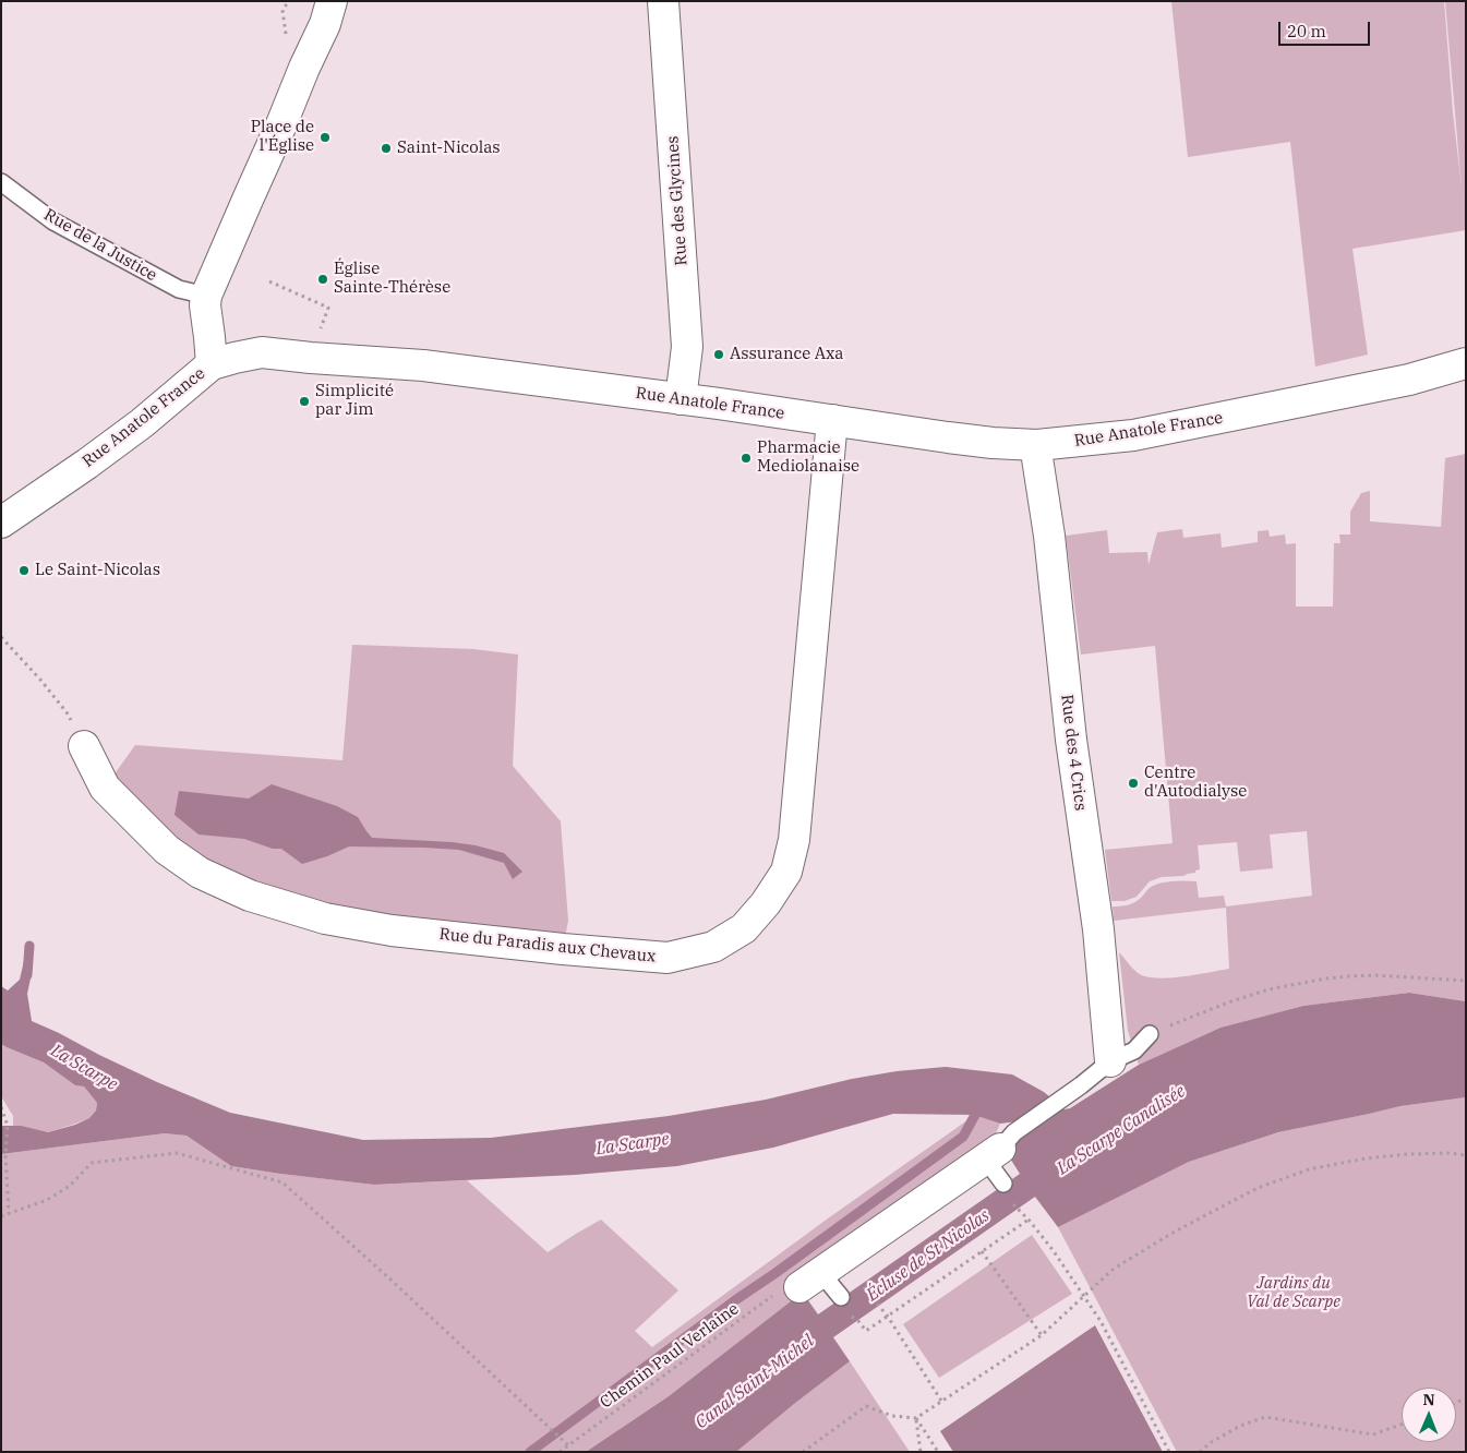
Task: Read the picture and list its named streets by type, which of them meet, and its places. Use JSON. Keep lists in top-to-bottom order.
{
  "streets": {
    "street": [
      "Rue des Glycines",
      "Rue Anatole France",
      "Rue des 4 Crics",
      "Rue du Paradis aux Chevaux"
    ],
    "lane": ["Rue de la Justice"],
    "path": ["Chemin Paul Verlaine"]
  },
  "crossings": [
    ["Rue des Glycines", "Rue Anatole France"],
    ["Rue Anatole France", "Rue des 4 Crics"],
    ["Rue Anatole France", "Rue du Paradis aux Chevaux"]
  ],
  "water": [
    "La Scarpe",
    "La Scarpe Canalisée",
    "Écluse de St Nicolas",
    "Canal Saint-Michel"
  ],
  "parks": ["Jardins du Val de Scarpe"],
  "places": [
    "Place de l'Église",
    "Saint-Nicolas",
    "Église Sainte-Thérèse",
    "Assurance Axa",
    "Simplicité par Jim",
    "Pharmacie Mediolanaise",
    "Le Saint-Nicolas",
    "Centre d'Autodialyse"
  ],
  "scale_bar": "20 m",
  "north": "top"
}
